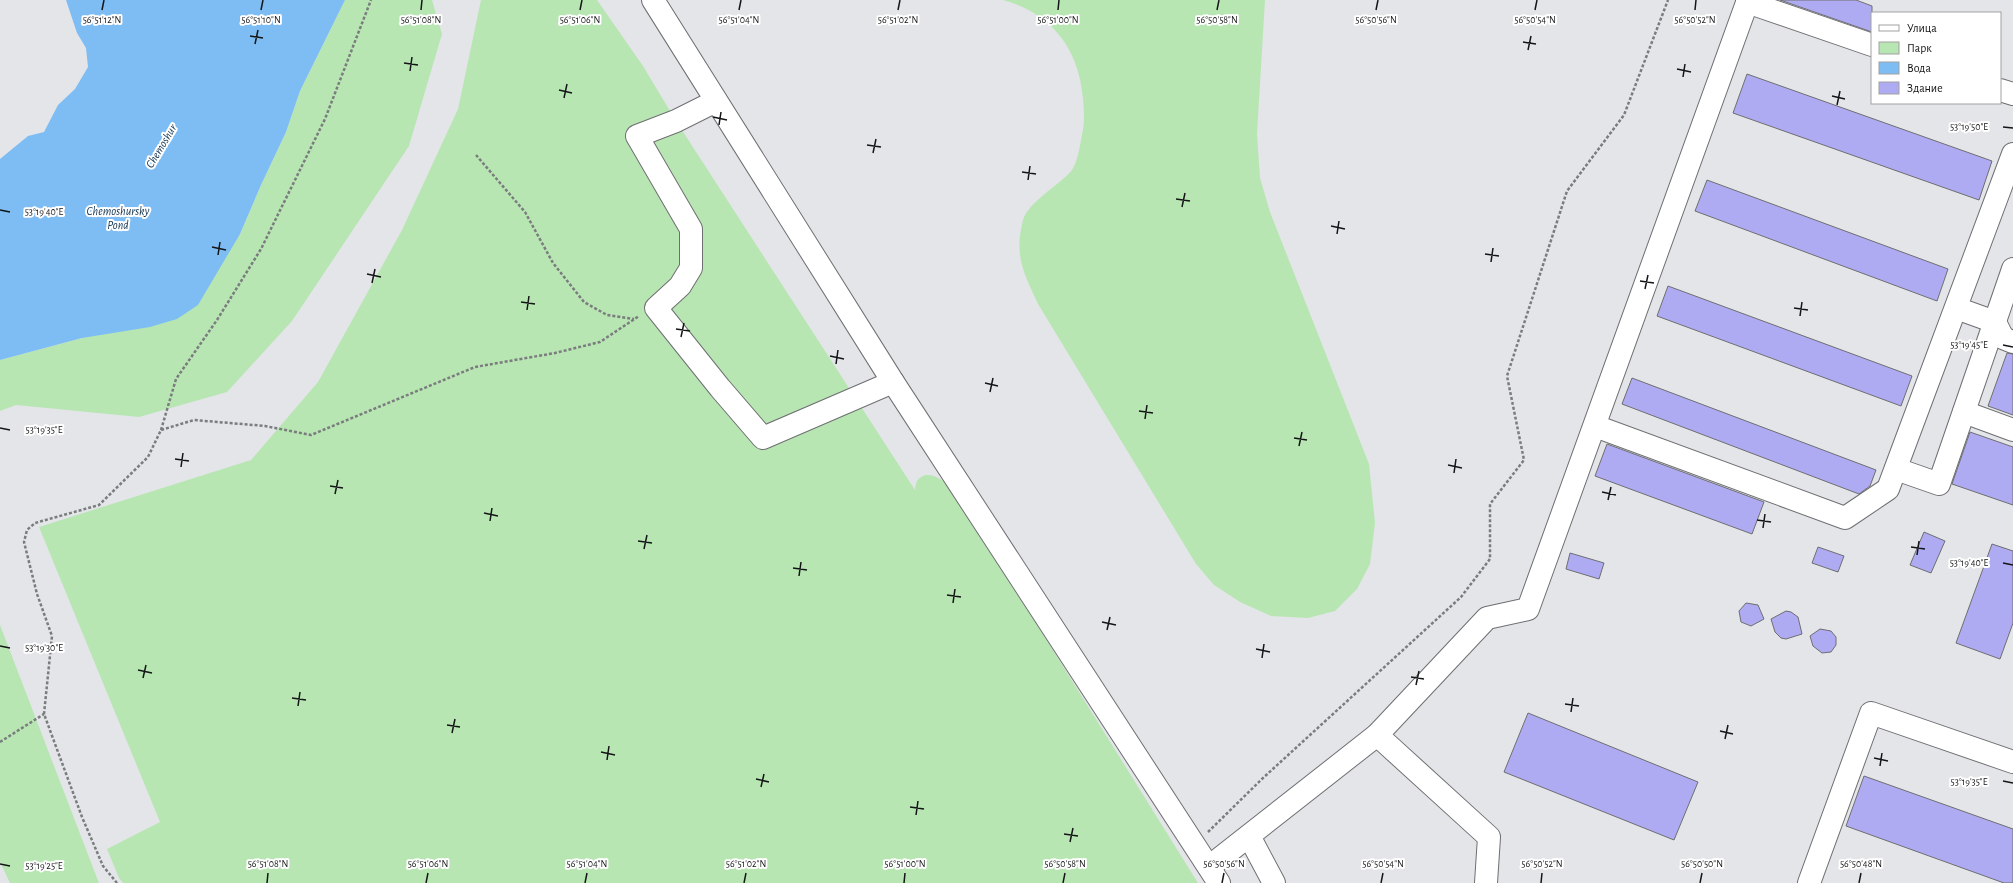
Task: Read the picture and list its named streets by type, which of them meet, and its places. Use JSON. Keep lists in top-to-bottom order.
{
  "water": ["Chemoshur", "Chemoshursky Pond"],
  "legend": [
    "Улица",
    "Парк",
    "Вода",
    "Здание"
  ],
  "coordinates": [
    "56°51'12\"N",
    "56°51'10\"N",
    "56°51'08\"N",
    "56°51'06\"N",
    "56°51'04\"N",
    "56°51'02\"N",
    "56°51'00\"N",
    "56°50'58\"N",
    "56°50'56\"N",
    "56°50'54\"N",
    "56°50'52\"N",
    "53°19'50\"E",
    "53°19'40\"E",
    "53°19'45\"E",
    "53°19'35\"E",
    "53°19'30\"E",
    "56°50'50\"N",
    "56°50'48\"N",
    "53°19'25\"E"
  ]
}
